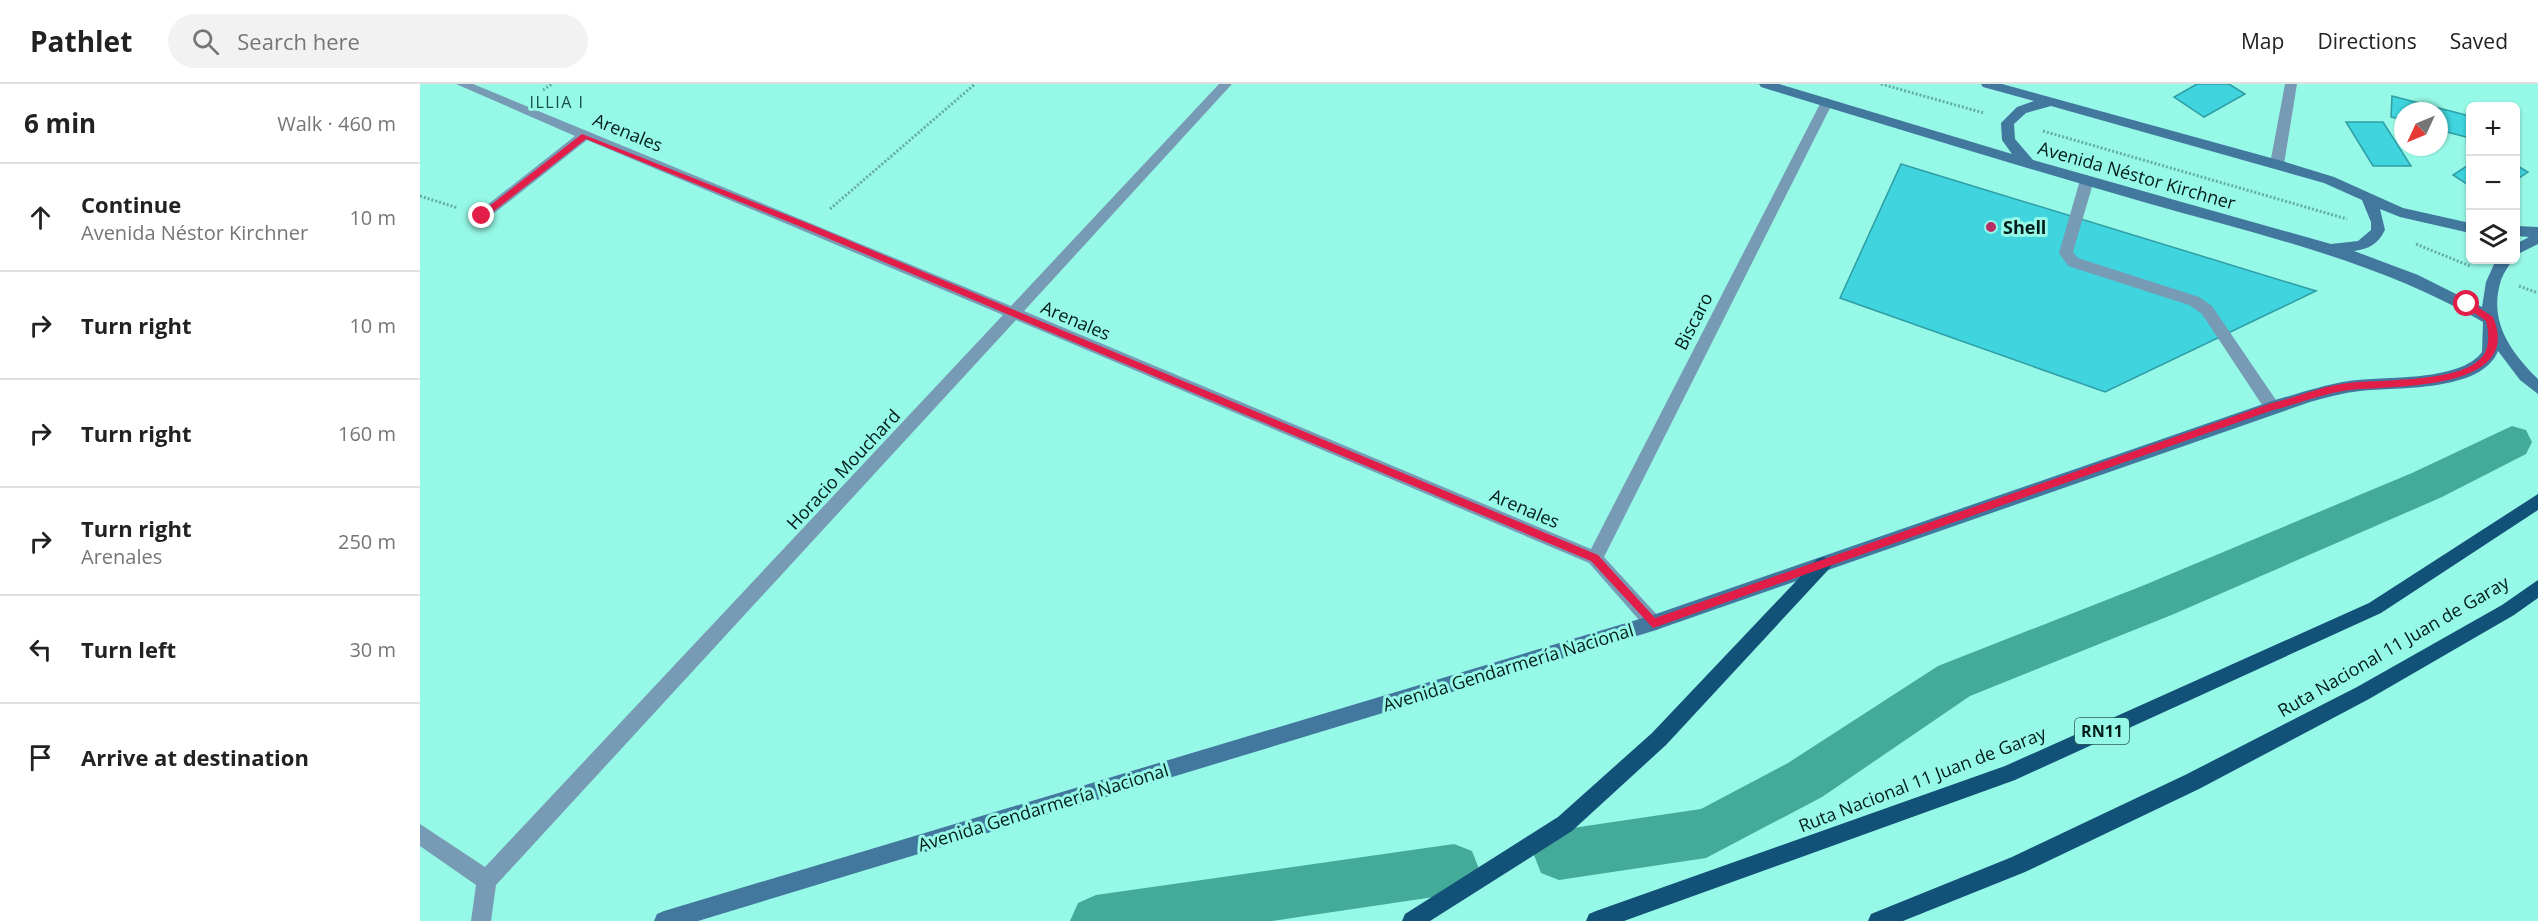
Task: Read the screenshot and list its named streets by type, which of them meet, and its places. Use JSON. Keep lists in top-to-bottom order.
{
  "streets": {
    "highway": ["Ruta Nacional 11 Juan de Garay", "RN11"],
    "main road": ["Avenida Néstor Kirchner", "Avenida Gendarmería Nacional"],
    "street": ["Arenales", "Biscaro", "Horacio Mouchard"]
  },
  "crossings": [
    ["Arenales", "Biscaro"],
    ["Arenales", "Horacio Mouchard"],
    ["Arenales", "Avenida Gendarmería Nacional"],
    ["Avenida Néstor Kirchner", "Biscaro"],
    ["Avenida Néstor Kirchner", "Avenida Gendarmería Nacional"]
  ],
  "districts": ["ILLIA I"],
  "places": ["Shell"],
  "north": "bottom left",
  "page": {
    "header": "Pathlet",
    "search": "Search here",
    "nav": ["Map", "Directions", "Saved"],
    "heading": ["6 min", "Walk · 460 m"],
    "map_buttons": ["+", "−"],
    "list": [
      ["Continue", "Avenida Néstor Kirchner", "10 m"],
      ["Turn right", "10 m"],
      ["Turn right", "160 m"],
      ["Turn right", "Arenales", "250 m"],
      ["Turn left", "30 m"],
      "Arrive at destination"
    ]
  }
}
